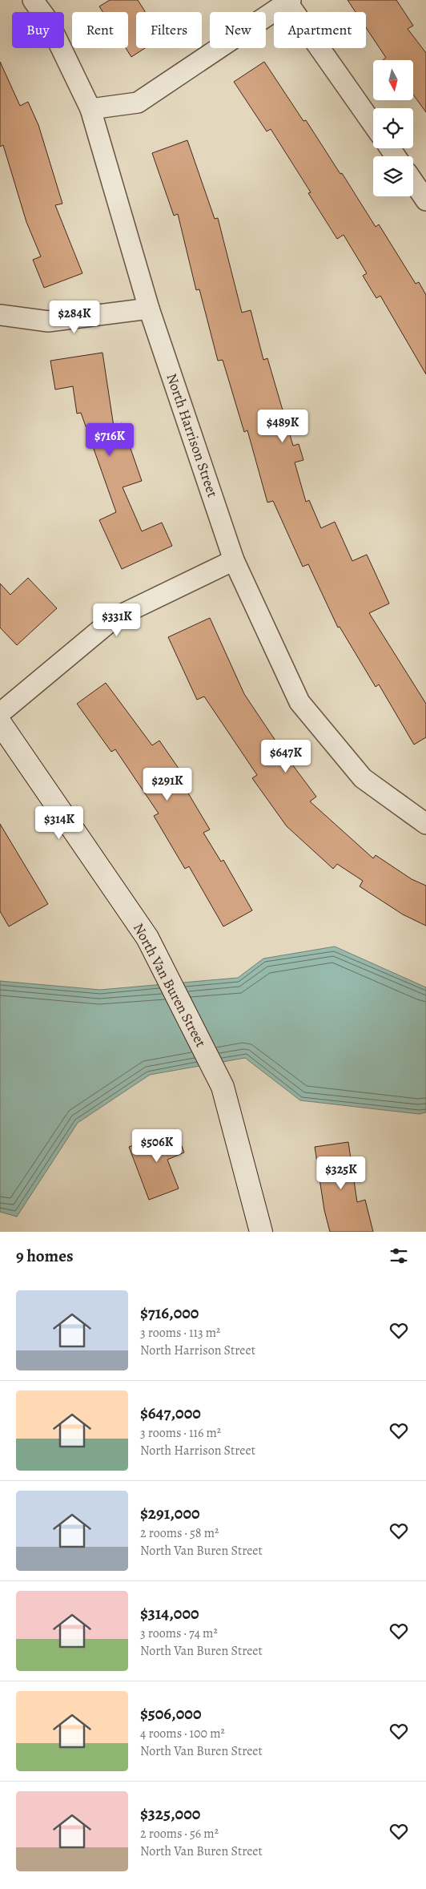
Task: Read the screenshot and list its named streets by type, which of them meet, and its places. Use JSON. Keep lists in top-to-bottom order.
{
  "streets": {
    "street": ["North Harrison Street", "North Van Buren Street"]
  },
  "north": "bottom",
  "page": {
    "chip": [
      "Buy",
      "Rent",
      "Filters",
      "New",
      "Apartment"
    ],
    "price": [
      "$284K",
      "$489K",
      "$716K",
      "$331K",
      "$647K",
      "$291K",
      "$314K",
      "$506K",
      "$325K"
    ],
    "heading": "9 homes",
    "list": [
      {
        "name": "$716,000",
        "note": "3 rooms · 113 m² · North Harrison Street"
      },
      {
        "name": "$647,000",
        "note": "3 rooms · 116 m² · North Harrison Street"
      },
      {
        "name": "$291,000",
        "note": "2 rooms · 58 m² · North Van Buren Street"
      },
      {
        "name": "$314,000",
        "note": "3 rooms · 74 m² · North Van Buren Street"
      },
      {
        "name": "$506,000",
        "note": "4 rooms · 100 m² · North Van Buren Street"
      },
      {
        "name": "$325,000",
        "note": "2 rooms · 56 m² · North Van Buren Street"
      }
    ]
  }
}
